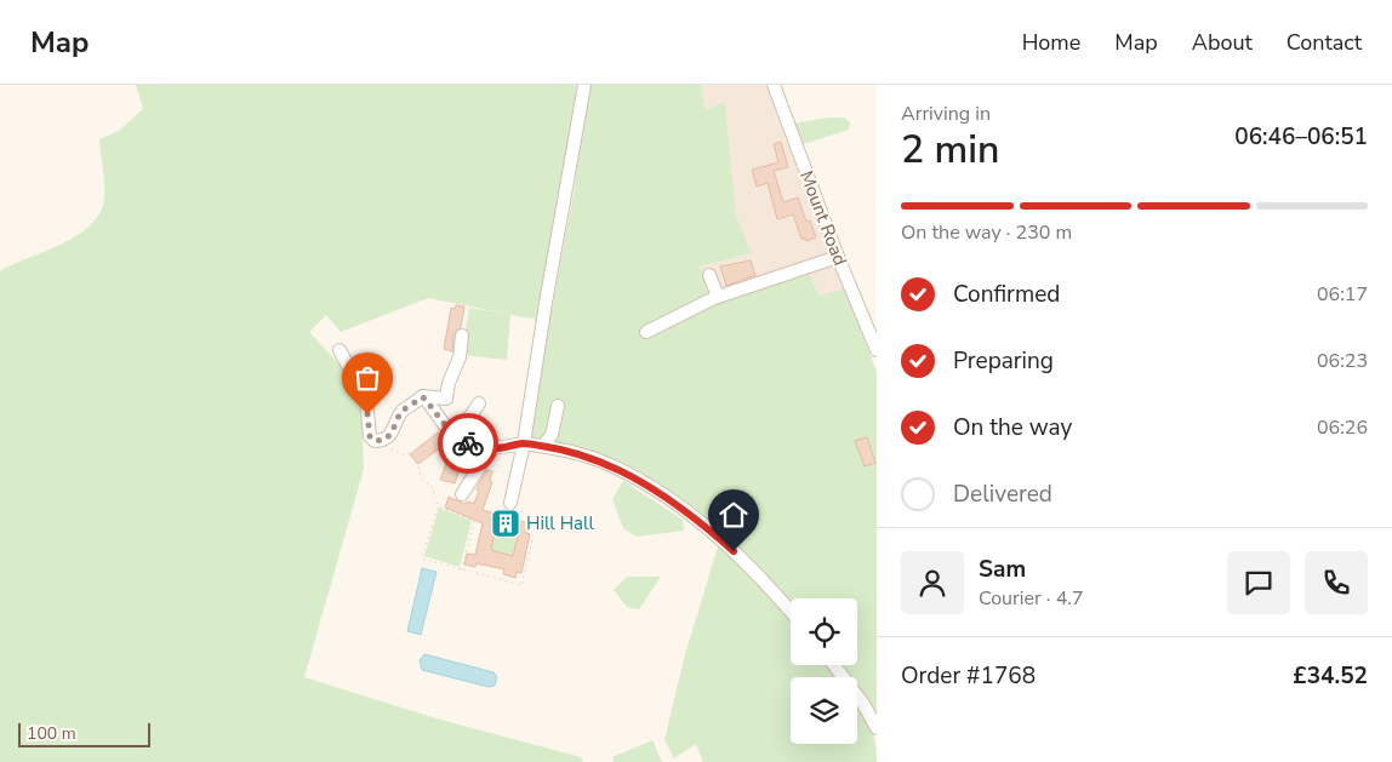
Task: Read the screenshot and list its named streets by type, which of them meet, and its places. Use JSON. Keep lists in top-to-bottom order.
{
  "streets": {
    "street": ["Mount Road"]
  },
  "places": {
    "building": ["Hill Hall"]
  },
  "scale_bar": "100 m",
  "page": {
    "header": "Map",
    "nav": [
      "Home",
      "Map",
      "About",
      "Contact"
    ],
    "heading": ["2 min", "Arriving in", "06:46–06:51"],
    "panel": [
      "Sam",
      "Courier · 4.7",
      "Order #1768",
      "£34.52"
    ],
    "bar": "On the way · 230 m",
    "list": [
      ["Confirmed", "06:17"],
      ["Preparing", "06:23"],
      ["On the way", "06:26"],
      "Delivered"
    ],
    "scale": "100 m"
  }
}
